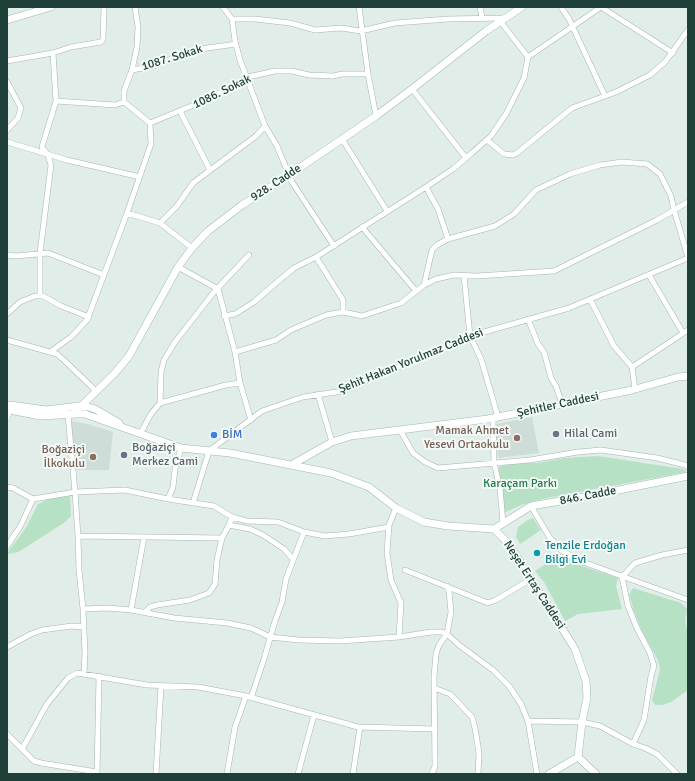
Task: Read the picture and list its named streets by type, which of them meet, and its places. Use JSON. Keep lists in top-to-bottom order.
{
  "streets": {
    "street": [
      "1087. Sokak",
      "1086. Sokak",
      "928. Cadde",
      "Şehit Hakan Yorulmaz Caddesi",
      "Şehitler Caddesi",
      "846. Cadde",
      "Neşet Ertaş Caddesi"
    ]
  },
  "crossings": [
    ["846. Cadde", "Neşet Ertaş Caddesi"]
  ],
  "parks": ["Karaçam Parkı"],
  "places": [
    "Hilal Cami",
    "BİM",
    "Mamak Ahmet Yesevi Ortaokulu",
    "Boğaziçi Merkez Cami",
    "Boğaziçi İlkokulu",
    "Tenzile Erdoğan Bilgi Evi"
  ]
}
